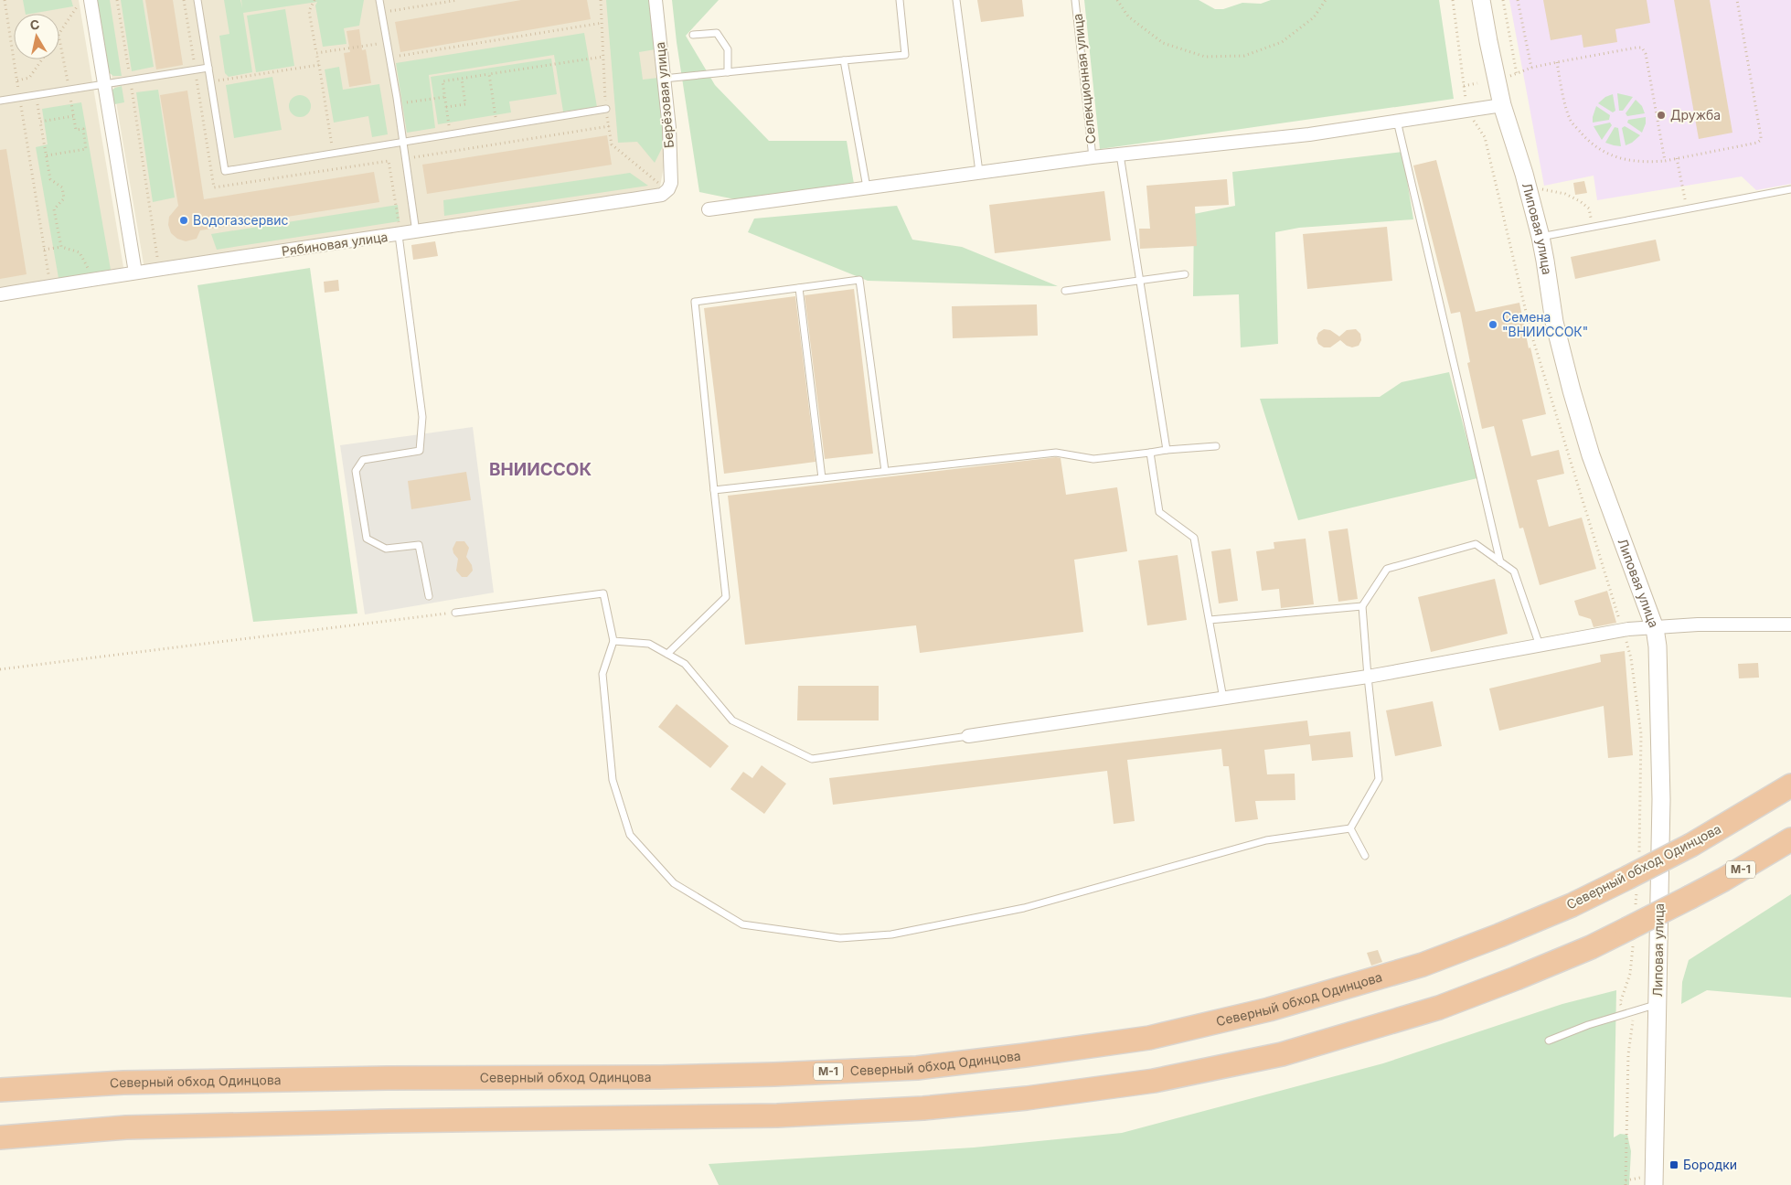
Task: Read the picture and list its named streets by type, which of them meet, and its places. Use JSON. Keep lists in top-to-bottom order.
{
  "streets": {
    "highway": ["Северный обход Одинцова", "М-1"],
    "street": ["Берёзовая улица", "Липовая улица", "Рябиновая улица"],
    "lane": ["Селекционная улица"]
  },
  "crossings": [
    ["Берёзовая улица", "Рябиновая улица"]
  ],
  "districts": ["ВНИИССОК"],
  "places": {
    "other": ["Дружба", "Водогазсервис", "Семена \"ВНИИССОК\""],
    "transit": ["Бородки"]
  },
  "north": "top"
}
